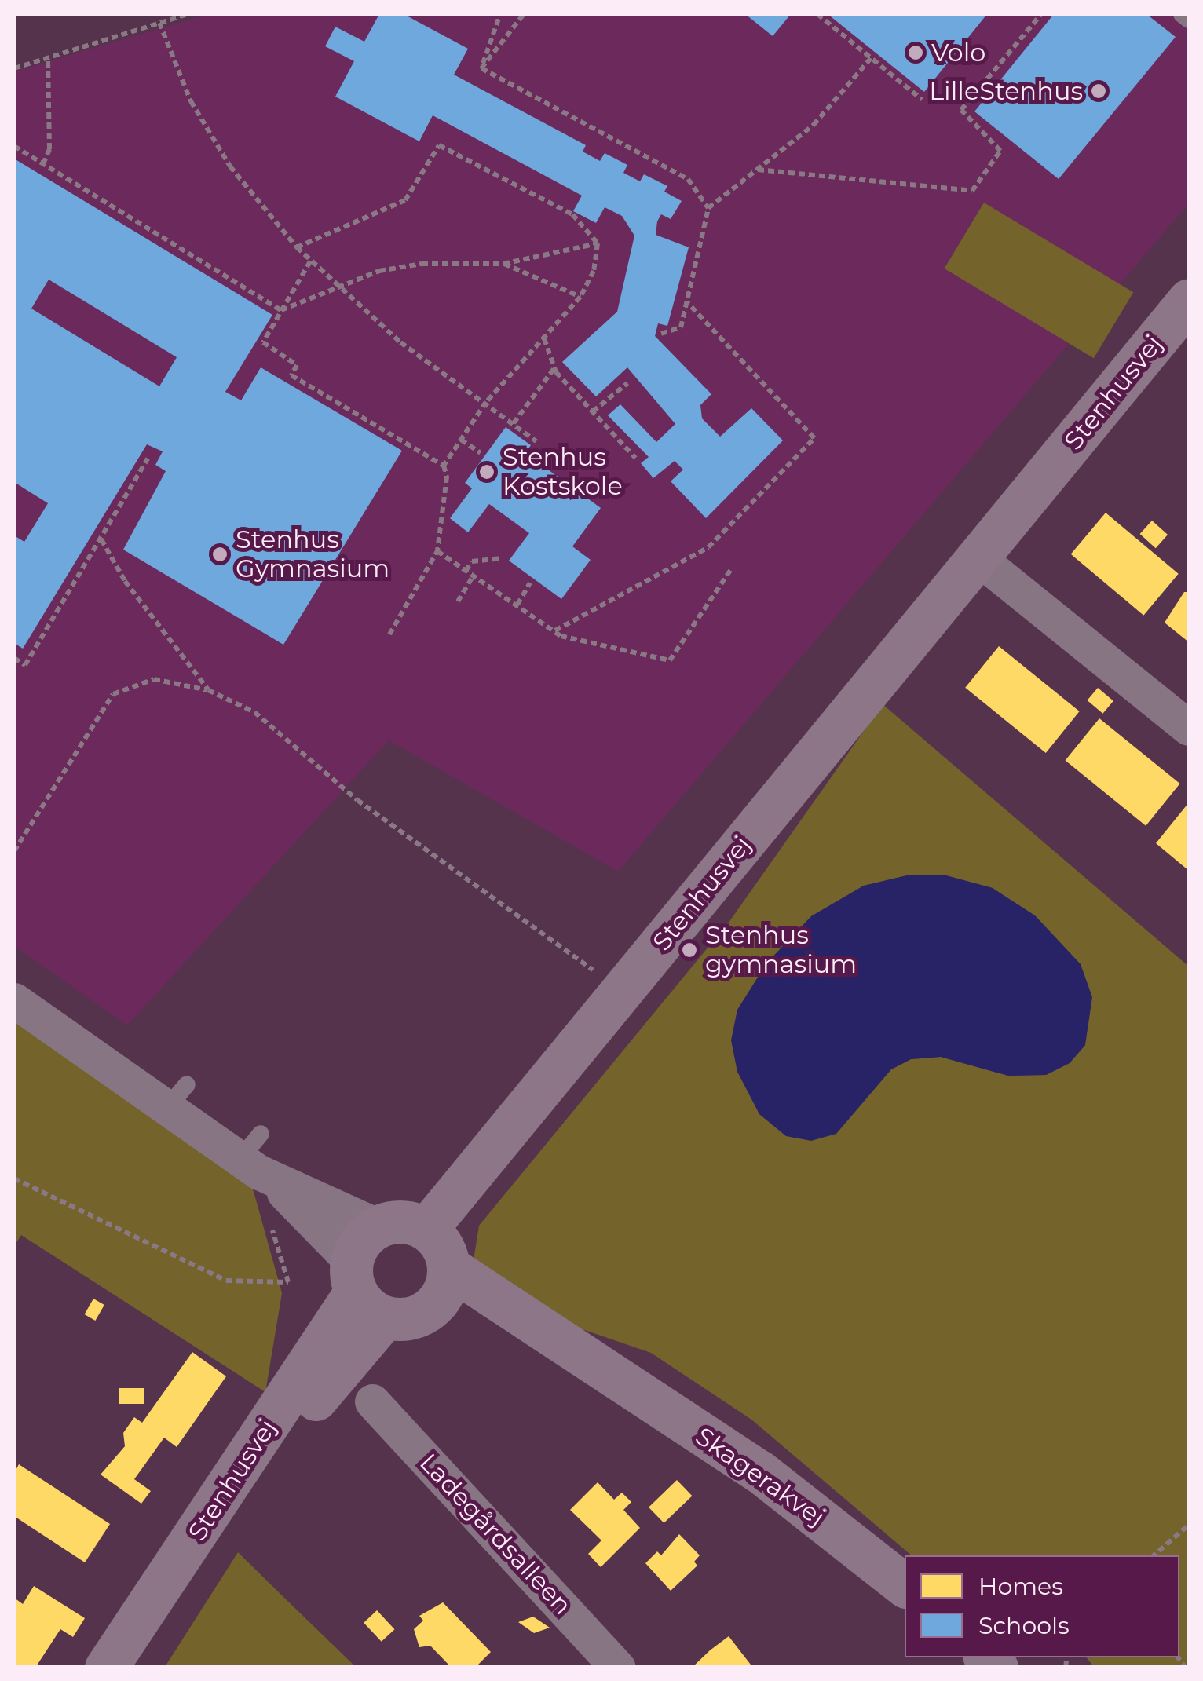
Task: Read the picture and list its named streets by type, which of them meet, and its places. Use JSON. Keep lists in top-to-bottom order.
{
  "streets": {
    "street": ["Stenhusvej", "Skagerakvej", "Ladegårdsalleen"]
  },
  "crossings": [
    ["Stenhusvej", "Skagerakvej"]
  ],
  "places": [
    "Volo",
    "LilleStenhus",
    "Stenhus Kostskole",
    "Stenhus Gymnasium",
    "Stenhus gymnasium"
  ],
  "legend": ["Homes", "Schools"]
}
